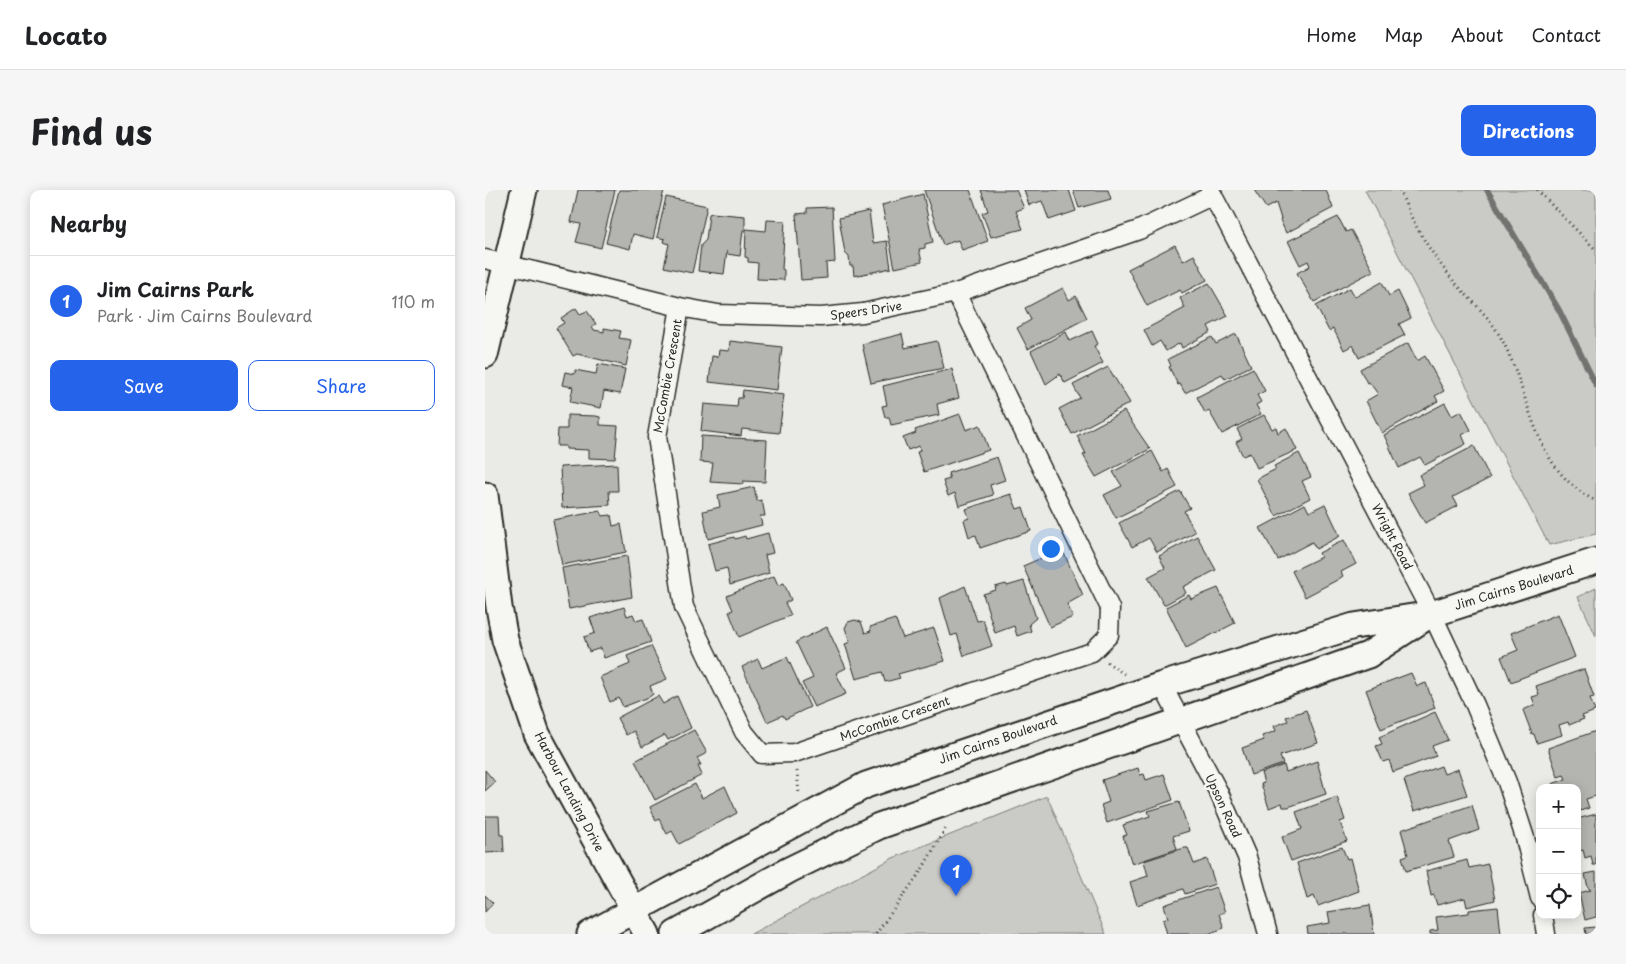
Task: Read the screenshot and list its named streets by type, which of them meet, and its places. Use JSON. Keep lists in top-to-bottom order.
{
  "streets": {
    "street": [
      "Speers Drive",
      "McCombie Crescent",
      "Wright Road",
      "Jim Cairns Boulevard",
      "Harbour Landing Drive",
      "Upson Road"
    ]
  },
  "crossings": [
    ["Speers Drive", "McCombie Crescent"],
    ["Speers Drive", "Wright Road"],
    ["Wright Road", "Jim Cairns Boulevard"],
    ["Jim Cairns Boulevard", "Harbour Landing Drive"],
    ["Jim Cairns Boulevard", "Upson Road"]
  ],
  "page": {
    "header": "Locato",
    "nav": [
      "Home",
      "Map",
      "About",
      "Contact"
    ],
    "title": "Find us",
    "buttons": [
      "Directions",
      ["Save", "Share"]
    ],
    "heading": "Nearby",
    "list": [
      {
        "mark": "1",
        "name": "Jim Cairns Park",
        "note": "Park · Jim Cairns Boulevard",
        "value": "110 m"
      }
    ],
    "map_buttons": ["+", "−"],
    "pins": "1"
  }
}
